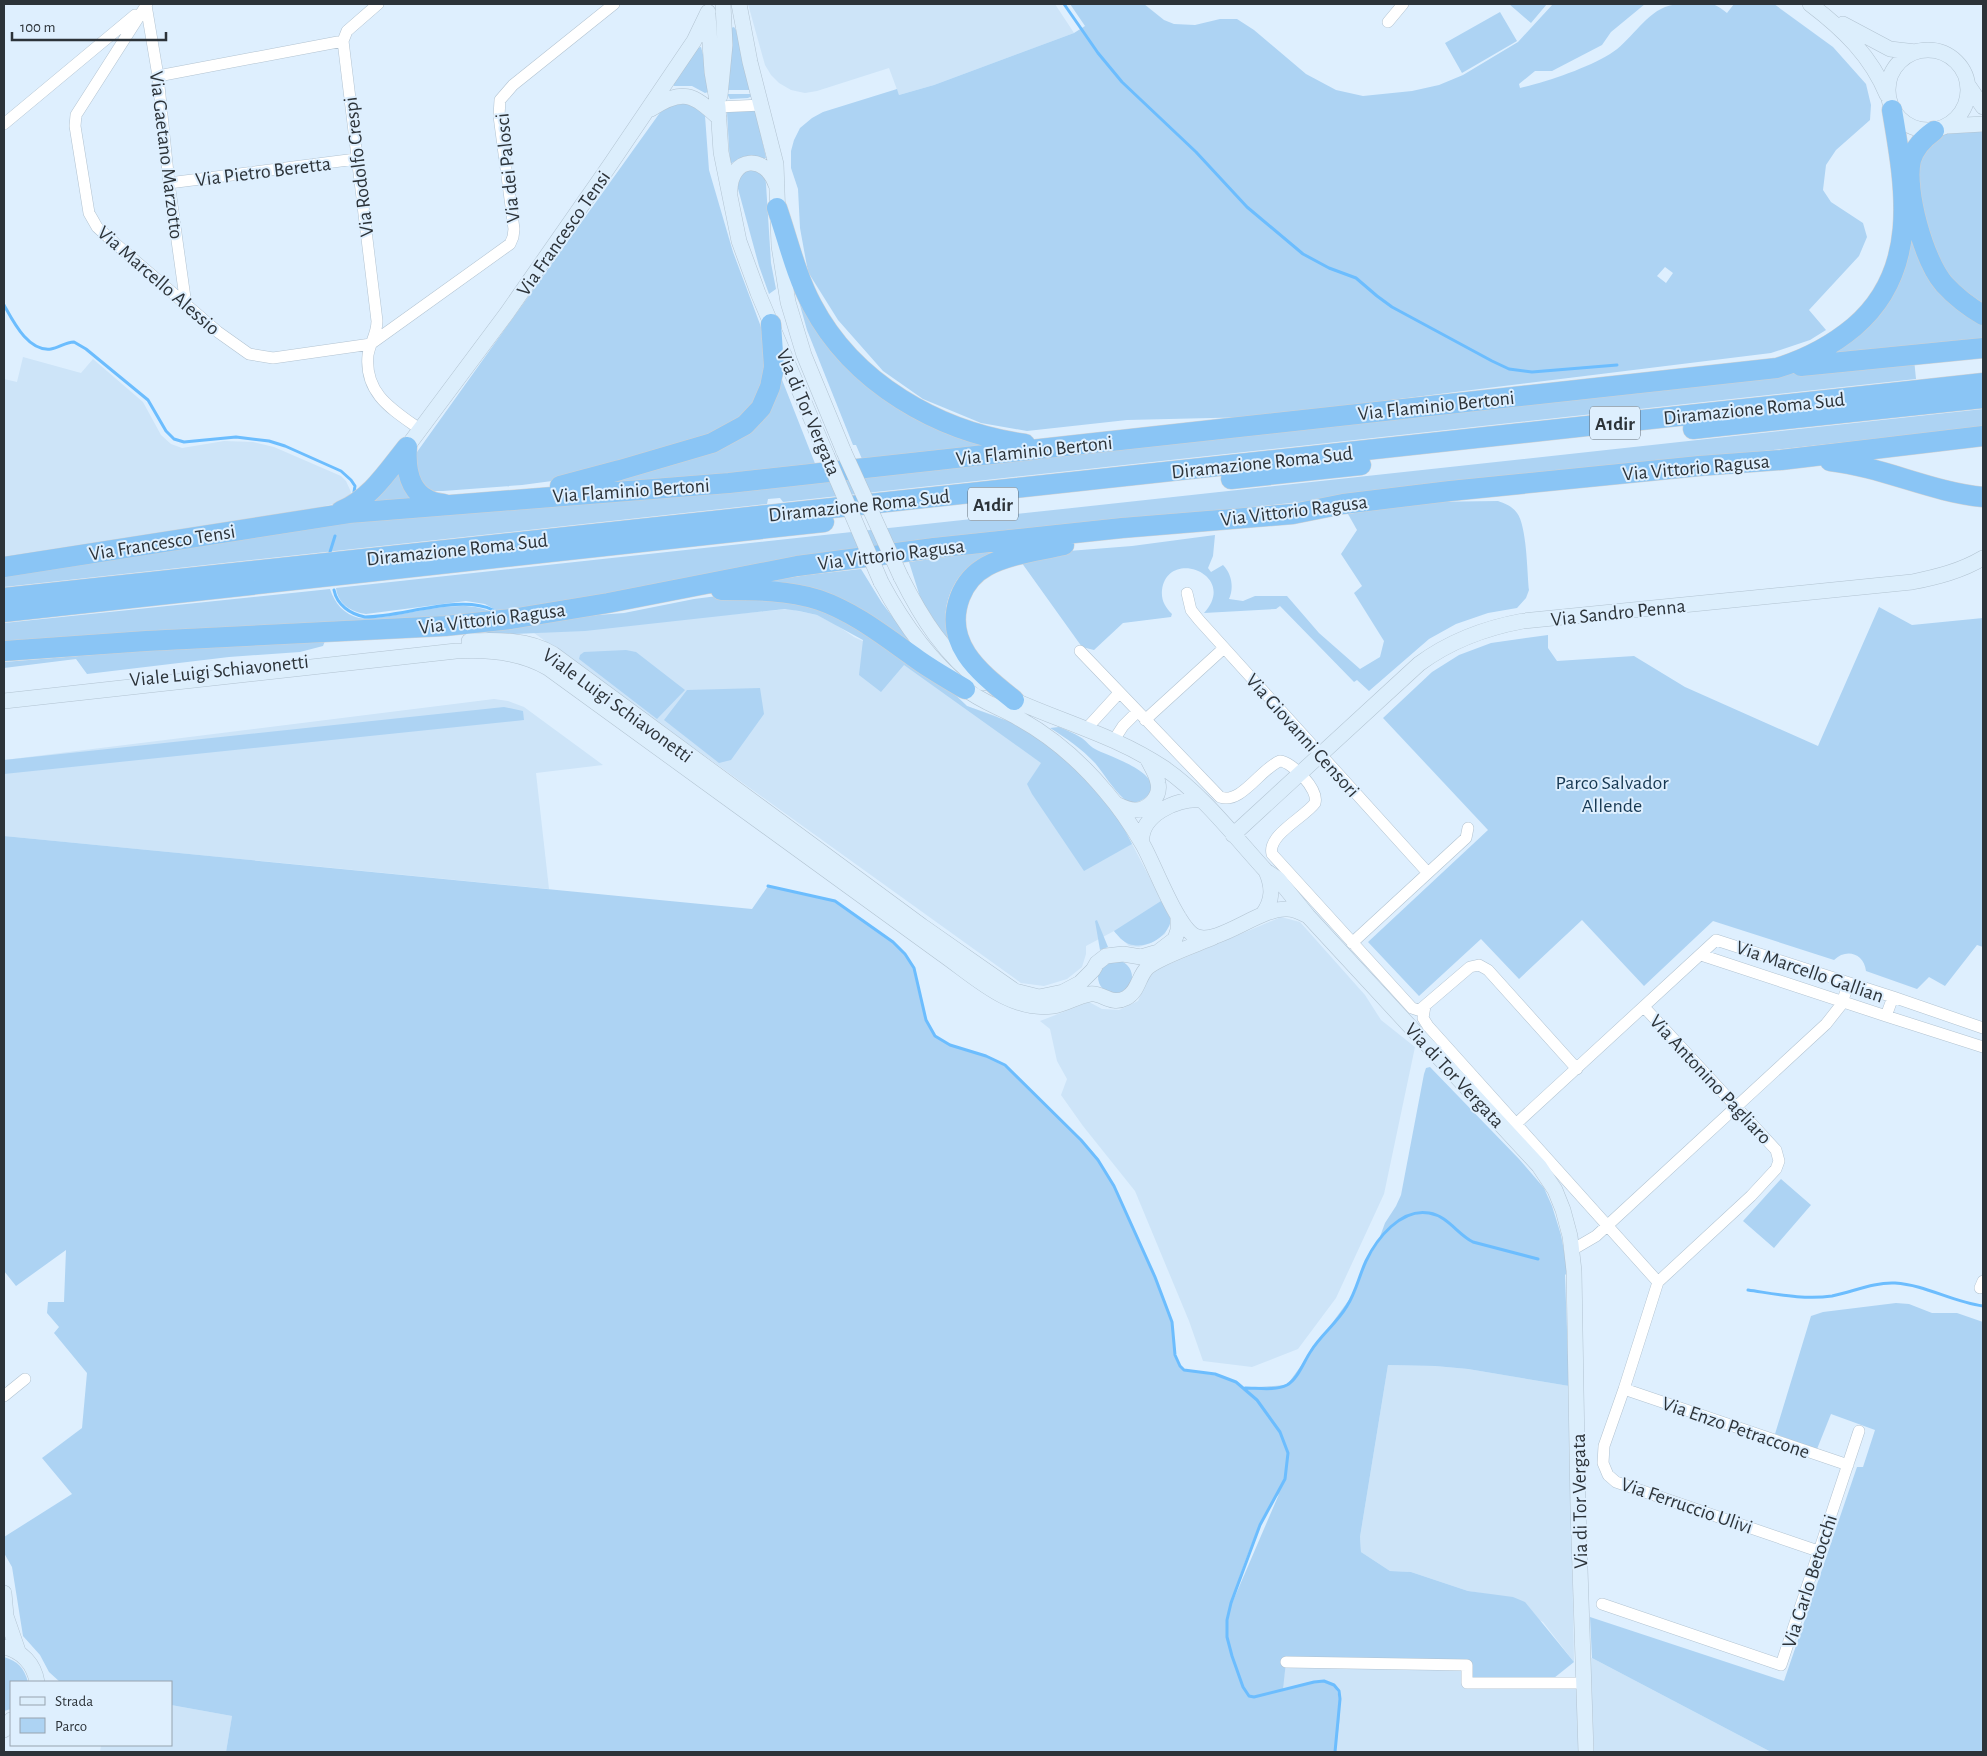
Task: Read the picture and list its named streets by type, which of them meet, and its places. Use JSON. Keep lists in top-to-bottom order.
{
  "streets": {
    "highway": [
      "Via Francesco Tensi",
      "Via Flaminio Bertoni",
      "Diramazione Roma Sud",
      "A1dir",
      "Via Vittorio Ragusa"
    ],
    "street": [
      "Via Gaetano Marzotto",
      "Via Rodolfo Crespi",
      "Via dei Palosci",
      "Via Pietro Beretta",
      "Via Marcello Alessio",
      "Via di Tor Vergata",
      "Via Sandro Penna",
      "Viale Luigi Schiavonetti",
      "Via Giovanni Censori",
      "Via Marcello Gallian",
      "Via Antonino Pagliaro",
      "Via Enzo Petraccone",
      "Via Ferruccio Ulivi",
      "Via Carlo Betocchi"
    ]
  },
  "crossings": [
    ["Via Gaetano Marzotto", "Via Pietro Beretta"],
    ["Via Gaetano Marzotto", "Via Marcello Alessio"],
    ["Via Rodolfo Crespi", "Via dei Palosci"],
    ["Via Rodolfo Crespi", "Via Pietro Beretta"],
    ["Via Rodolfo Crespi", "Via Francesco Tensi"],
    ["Via Rodolfo Crespi", "Via Marcello Alessio"],
    ["Via dei Palosci", "Via Marcello Alessio"],
    ["Via Francesco Tensi", "Via Flaminio Bertoni"],
    ["Via Francesco Tensi", "Via di Tor Vergata"],
    ["Via di Tor Vergata", "Via Sandro Penna"],
    ["Via di Tor Vergata", "Viale Luigi Schiavonetti"],
    ["Via di Tor Vergata", "Via Marcello Gallian"],
    ["Via di Tor Vergata", "Via Antonino Pagliaro"],
    ["Via di Tor Vergata", "Via Ferruccio Ulivi"],
    ["Via Sandro Penna", "Viale Luigi Schiavonetti"],
    ["Via Sandro Penna", "Via Giovanni Censori"],
    ["Via Marcello Gallian", "Via Antonino Pagliaro"],
    ["Via Antonino Pagliaro", "Via Ferruccio Ulivi"],
    ["Via Enzo Petraccone", "Via Ferruccio Ulivi"],
    ["Via Enzo Petraccone", "Via Carlo Betocchi"],
    ["Via Ferruccio Ulivi", "Via Carlo Betocchi"]
  ],
  "parks": ["Parco Salvador Allende"],
  "legend": ["Strada", "Parco"],
  "scale_bar": "100 m"
}
